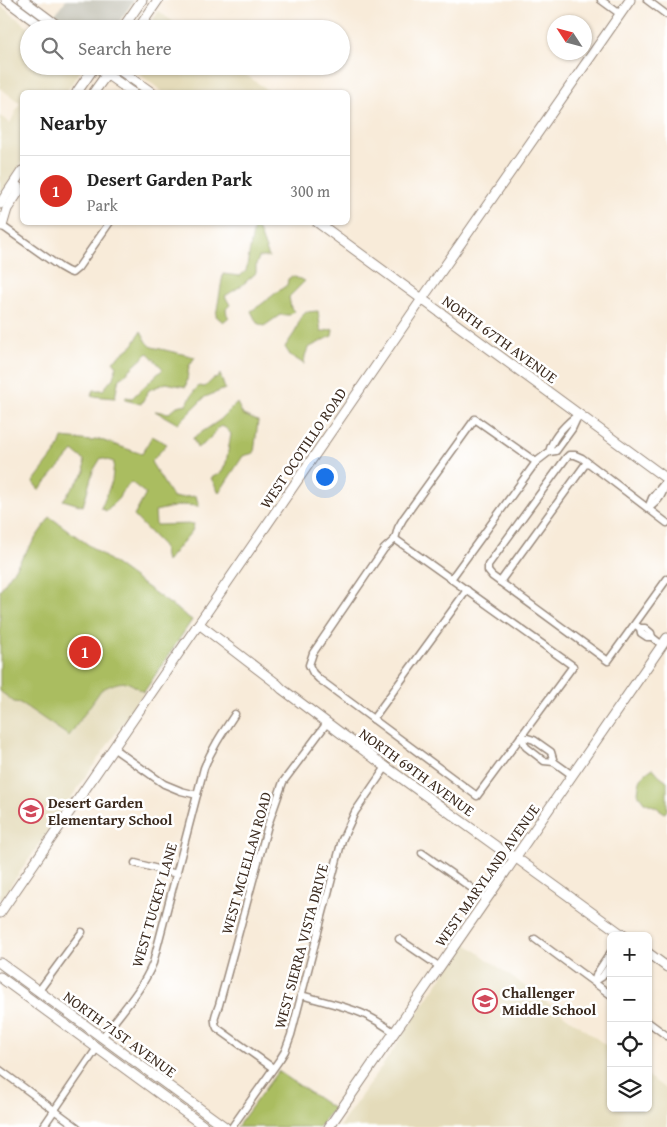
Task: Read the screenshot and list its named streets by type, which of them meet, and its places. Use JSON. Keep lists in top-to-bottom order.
{
  "streets": {
    "street": [
      "NORTH 67TH AVENUE",
      "WEST OCOTILLO ROAD",
      "NORTH 69TH AVENUE",
      "WEST MCLELLAN ROAD",
      "WEST MARYLAND AVENUE",
      "WEST TUCKEY LANE",
      "WEST SIERRA VISTA DRIVE",
      "NORTH 71ST AVENUE"
    ]
  },
  "crossings": [
    ["NORTH 67TH AVENUE", "WEST OCOTILLO ROAD"],
    ["WEST OCOTILLO ROAD", "NORTH 69TH AVENUE"],
    ["NORTH 69TH AVENUE", "WEST MCLELLAN ROAD"],
    ["NORTH 69TH AVENUE", "WEST MARYLAND AVENUE"],
    ["NORTH 69TH AVENUE", "WEST SIERRA VISTA DRIVE"],
    ["WEST MCLELLAN ROAD", "WEST SIERRA VISTA DRIVE"],
    ["WEST TUCKEY LANE", "NORTH 71ST AVENUE"]
  ],
  "places": {
    "school or university": ["Desert Garden Elementary School", "Challenger Middle School"]
  },
  "north": "top left",
  "page": {
    "search": "Search here",
    "heading": "Nearby",
    "list": [
      {
        "mark": "1",
        "name": "Desert Garden Park",
        "note": "Park",
        "value": "300 m"
      }
    ],
    "pins": "1",
    "map_buttons": ["+", "−"]
  }
}
